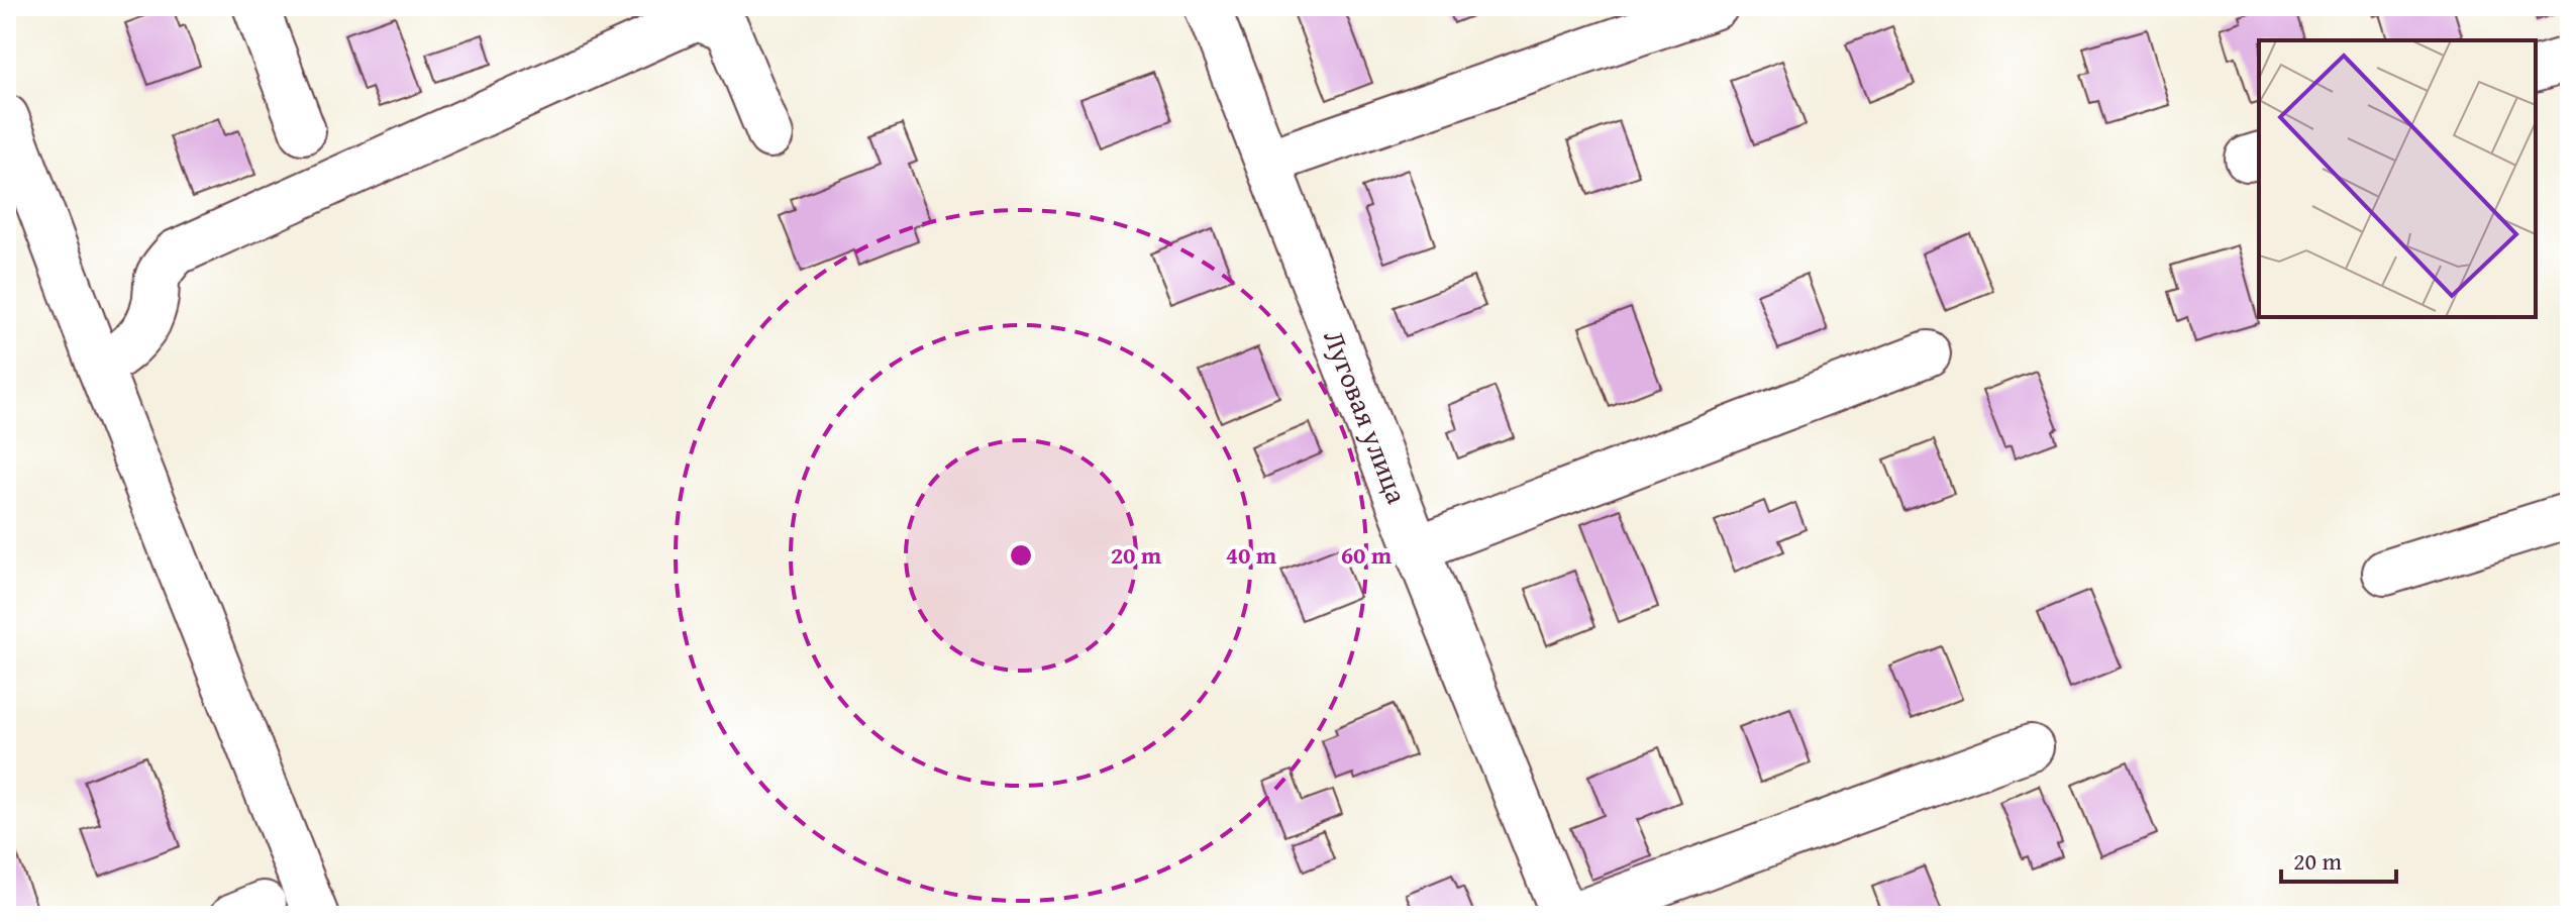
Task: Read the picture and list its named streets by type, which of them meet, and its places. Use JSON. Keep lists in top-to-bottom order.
{
  "streets": {
    "street": ["Луговая улица"]
  },
  "scale_bar": "20 m",
  "rings": ["20 m", "40 m", "60 m"]
}
